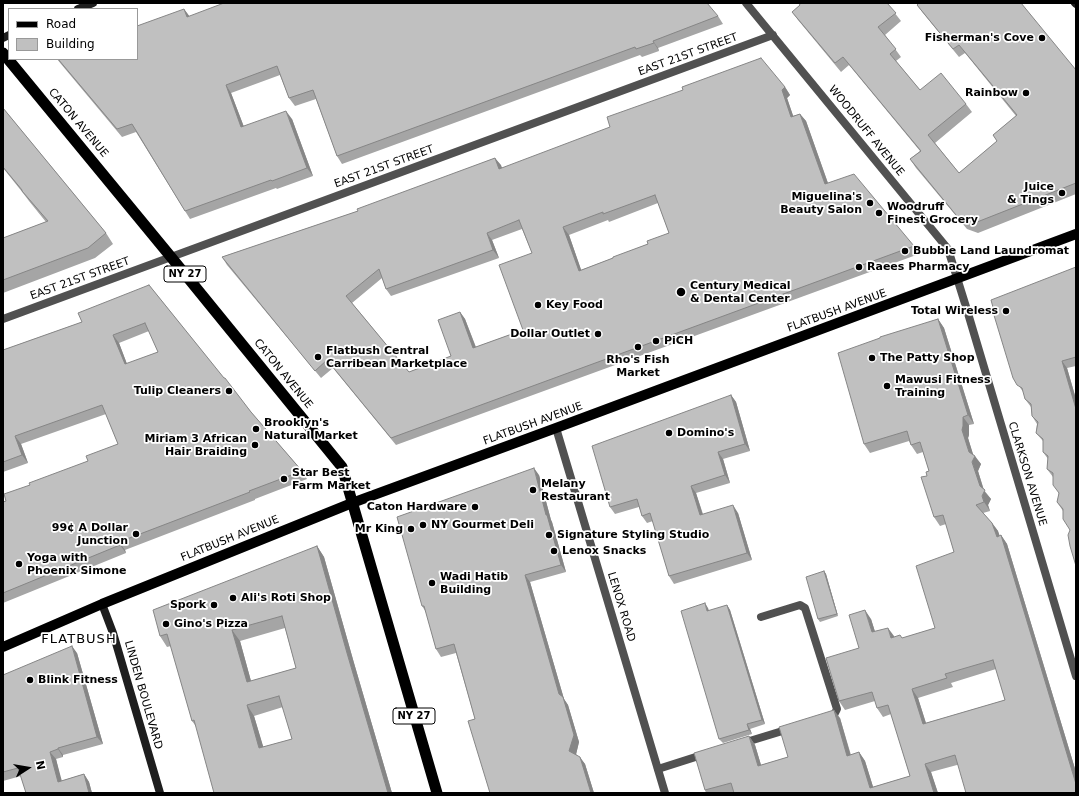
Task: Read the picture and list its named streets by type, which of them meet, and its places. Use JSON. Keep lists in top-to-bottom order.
{
  "streets": {
    "highway": ["CATON AVENUE", "NY 27"],
    "main road": ["FLATBUSH AVENUE", "LINDEN BOULEVARD"],
    "street": [
      "EAST 21ST STREET",
      "WOODRUFF AVENUE",
      "CLARKSON AVENUE",
      "LENOX ROAD"
    ]
  },
  "crossings": [
    ["EAST 21ST STREET", "CATON AVENUE"],
    ["EAST 21ST STREET", "WOODRUFF AVENUE"],
    ["CATON AVENUE", "FLATBUSH AVENUE"],
    ["WOODRUFF AVENUE", "FLATBUSH AVENUE"],
    ["WOODRUFF AVENUE", "CLARKSON AVENUE"],
    ["FLATBUSH AVENUE", "CLARKSON AVENUE"],
    ["FLATBUSH AVENUE", "LENOX ROAD"],
    ["FLATBUSH AVENUE", "LINDEN BOULEVARD"]
  ],
  "districts": ["FLATBUSH"],
  "places": [
    "Fisherman's Cove",
    "Rainbow",
    "Juice & Tings",
    "Miguelina's Beauty Salon",
    "Woodruff Finest Grocery",
    "Bubble Land Laundromat",
    "Raees Pharmacy",
    "Century Medical & Dental Center",
    "Key Food",
    "Total Wireless",
    "Dollar Outlet",
    "PiCH",
    "Rho's Fish Market",
    "Flatbush Central Carribean Marketplace",
    "The Patty Shop",
    "Mawusi Fitness Training",
    "Tulip Cleaners",
    "Brooklyn's Natural Market",
    "Domino's",
    "Miriam 3 African Hair Braiding",
    "Star Best Farm Market",
    "Melany Restaurant",
    "Caton Hardware",
    "NY Gourmet Deli",
    "Mr King",
    "99¢ A Dollar Junction",
    "Signature Styling Studio",
    "Lenox Snacks",
    "Yoga with Phoenix Simone",
    "Wadi Hatib Building",
    "Ali's Roti Shop",
    "Spork",
    "Gino's Pizza",
    "Blink Fitness"
  ],
  "legend": ["Road", "Building"],
  "north": "right"
}
